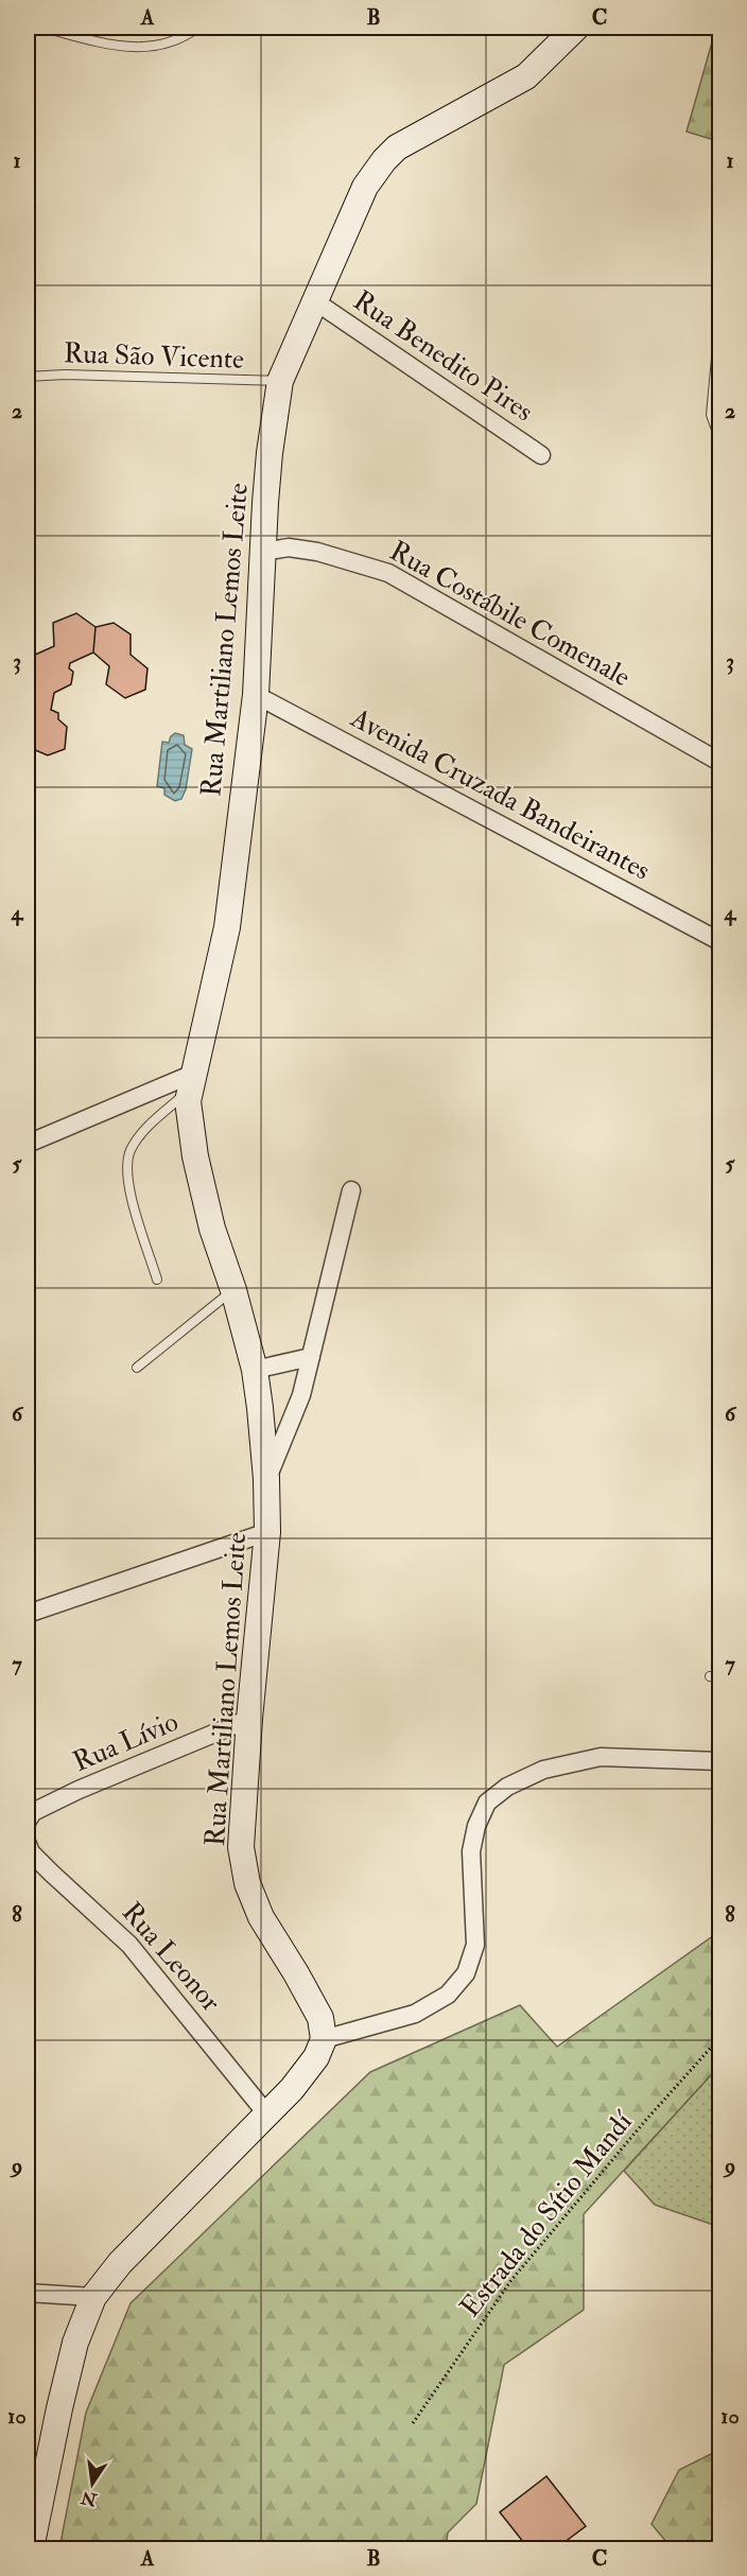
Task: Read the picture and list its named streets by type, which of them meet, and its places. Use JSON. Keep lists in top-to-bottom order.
{
  "streets": {
    "street": [
      "Rua Benedito Pires",
      "Rua Costábile Comenale",
      "Rua Martiliano Lemos Leite",
      "Avenida Cruzada Bandeirantes",
      "Rua Lívio",
      "Rua Leonor"
    ],
    "lane": ["Rua São Vicente"],
    "path": ["Estrada do Sítio Mandí"]
  },
  "crossings": [
    ["Rua São Vicente", "Rua Martiliano Lemos Leite"],
    ["Rua Benedito Pires", "Rua Martiliano Lemos Leite"],
    ["Rua Costábile Comenale", "Rua Martiliano Lemos Leite"],
    ["Rua Martiliano Lemos Leite", "Avenida Cruzada Bandeirantes"],
    ["Rua Martiliano Lemos Leite", "Rua Lívio"]
  ],
  "north": "bottom",
  "grid": {
    "columns": ["A", "B", "C"],
    "rows": [
      "1",
      "2",
      "3",
      "4",
      "5",
      "6",
      "7",
      "8",
      "9",
      "10"
    ]
  }
}
